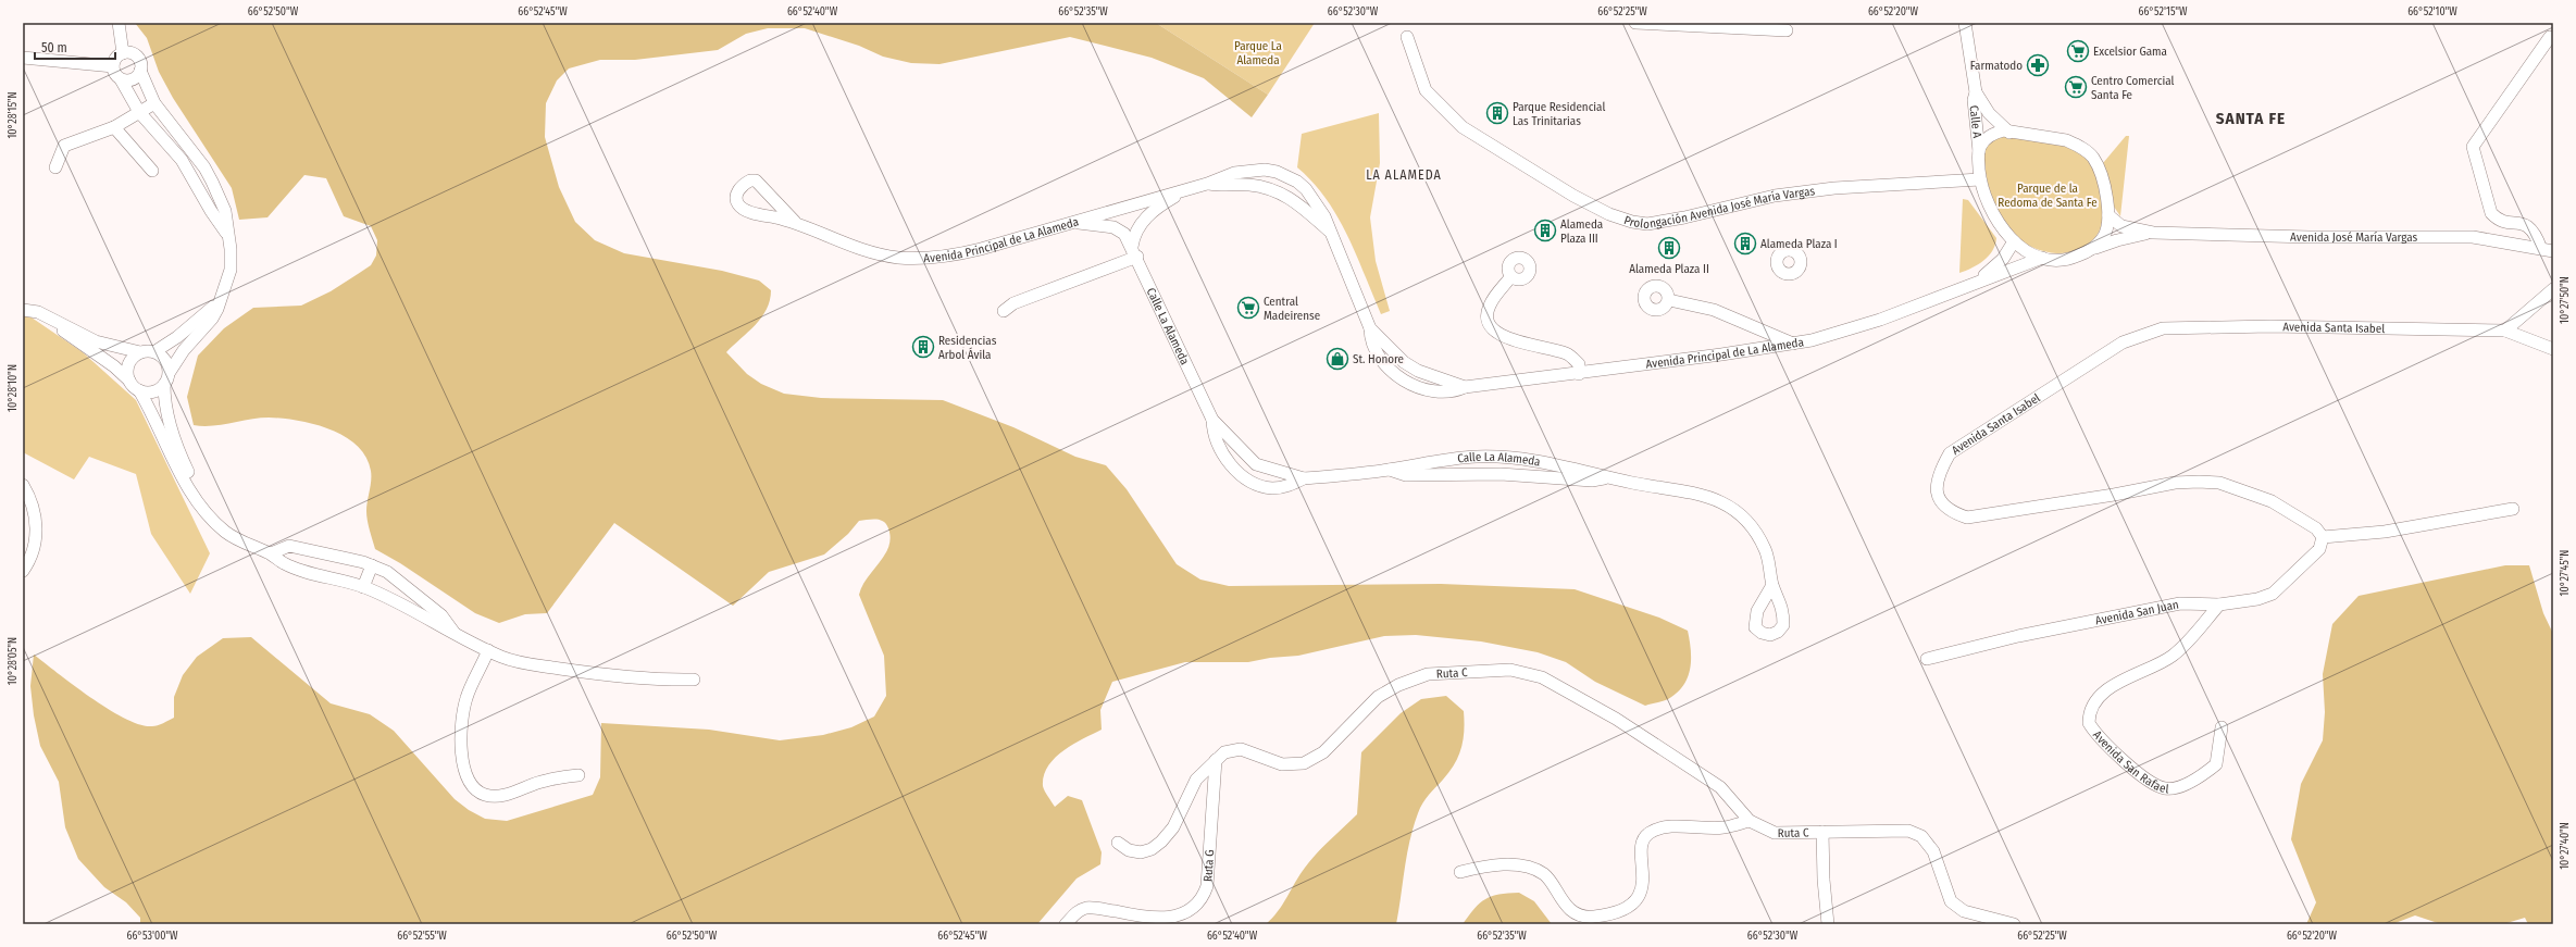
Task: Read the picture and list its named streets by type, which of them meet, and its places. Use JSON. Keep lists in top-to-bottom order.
{
  "streets": {
    "street": [
      "Calle A",
      "Prolongación Avenida José María Vargas",
      "Avenida José María Vargas",
      "Avenida Principal de La Alameda",
      "Calle La Alameda",
      "Avenida Santa Isabel",
      "Avenida San Juan",
      "Ruta C",
      "Avenida San Rafael",
      "Ruta G"
    ]
  },
  "crossings": [
    ["Calle A", "Prolongación Avenida José María Vargas"],
    ["Calle A", "Avenida José María Vargas"],
    ["Calle A", "Avenida Principal de La Alameda"],
    ["Prolongación Avenida José María Vargas", "Avenida José María Vargas"],
    ["Prolongación Avenida José María Vargas", "Avenida Principal de La Alameda"],
    ["Avenida José María Vargas", "Avenida Principal de La Alameda"],
    ["Avenida Principal de La Alameda", "Calle La Alameda"],
    ["Avenida Santa Isabel", "Avenida San Juan"],
    ["Avenida San Juan", "Avenida San Rafael"],
    ["Ruta C", "Ruta G"]
  ],
  "districts": ["SANTA FE", "LA ALAMEDA"],
  "parks": ["Parque La Alameda", "Parque de la Redoma de Santa Fe"],
  "places": {
    "supermarket": ["Excelsior Gama", "Centro Comercial Santa Fe", "Central Madeirense"],
    "pharmacy": ["Farmatodo"],
    "building": [
      "Parque Residencial Las Trinitarias",
      "Alameda Plaza III",
      "Alameda Plaza I",
      "Alameda Plaza II",
      "Residencias Arbol Ávila"
    ],
    "shop": ["St. Honore"]
  },
  "scale_bar": "50 m",
  "coordinates": [
    "66°52'50\"W",
    "66°52'45\"W",
    "66°52'40\"W",
    "66°52'35\"W",
    "66°52'30\"W",
    "66°52'25\"W",
    "66°52'20\"W",
    "66°52'15\"W",
    "66°52'10\"W",
    "10°28'15\"N",
    "10°27'50\"N",
    "10°28'10\"N",
    "10°27'45\"N",
    "10°28'05\"N",
    "10°27'40\"N",
    "66°53'00\"W",
    "66°52'55\"W"
  ]
}
